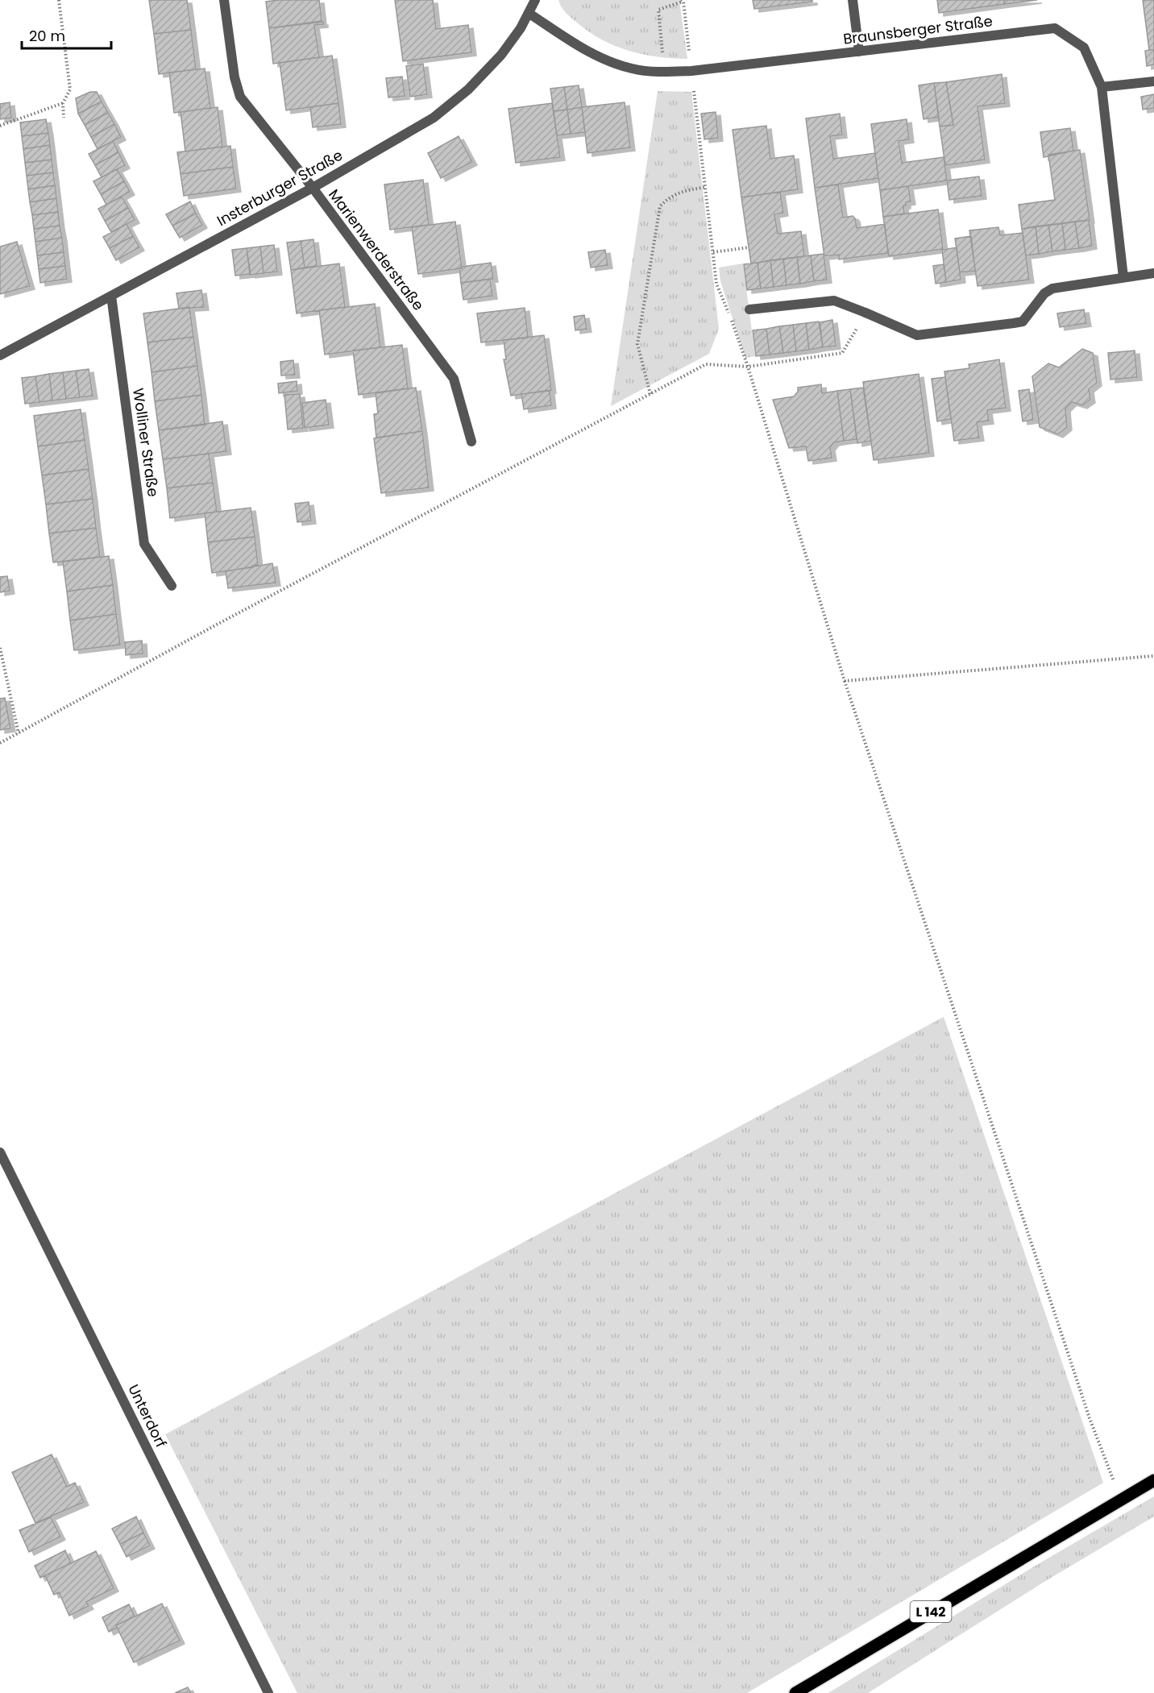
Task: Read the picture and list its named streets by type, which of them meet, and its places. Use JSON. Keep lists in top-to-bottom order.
{
  "streets": {
    "main road": ["L 142"],
    "street": [
      "Braunsberger Straße",
      "Insterburger Straße",
      "Marienwerderstraße",
      "Wolliner Straße",
      "Unterdorf"
    ]
  },
  "crossings": [
    ["Braunsberger Straße", "Insterburger Straße"],
    ["Insterburger Straße", "Marienwerderstraße"],
    ["Insterburger Straße", "Wolliner Straße"]
  ],
  "scale_bar": "20 m"
}
